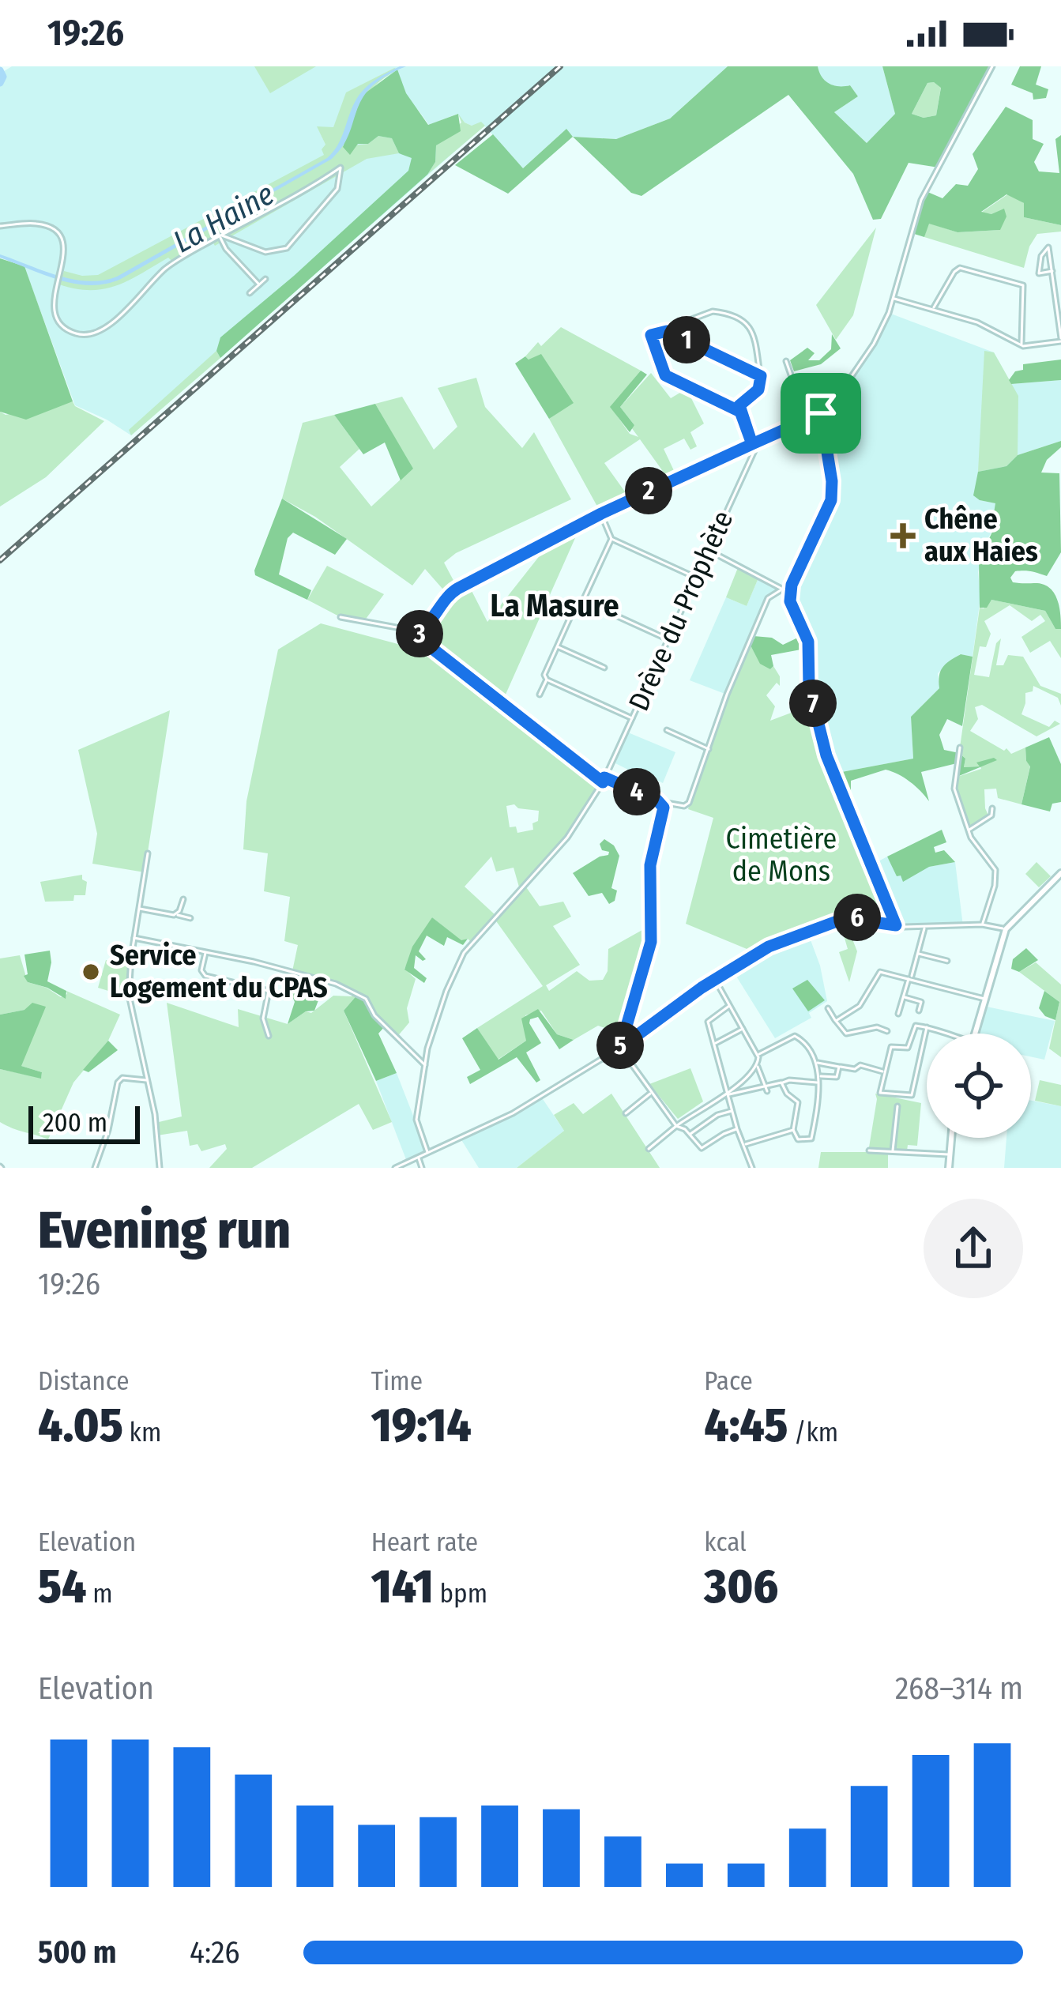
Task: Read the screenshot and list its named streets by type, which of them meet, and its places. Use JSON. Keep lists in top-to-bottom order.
{
  "streets": {
    "street": ["Drève du Prophète"]
  },
  "districts": ["La Masure"],
  "water": ["La Haine"],
  "parks": ["Cimetière de Mons"],
  "places": {
    "health": ["Chêne aux Haies"],
    "other": ["Service Logement du CPAS"]
  },
  "scale_bar": "200 m",
  "page": {
    "status": "19:26",
    "pins": [
      "1",
      "2",
      "3",
      "7",
      "4",
      "6",
      "5"
    ],
    "scale": "200 m",
    "heading": ["Evening run", "19:26"],
    "stats": [
      ["Distance", "4.05 km"],
      ["Time", "19:14"],
      ["Pace", "4:45 /km"],
      ["Elevation", "54 m"],
      ["Heart rate", "141 bpm"],
      ["kcal", "306"]
    ],
    "chart": ["Elevation", "268–314 m"],
    "list": [
      {
        "name": "500 m",
        "note": "4:26"
      }
    ]
  }
}
